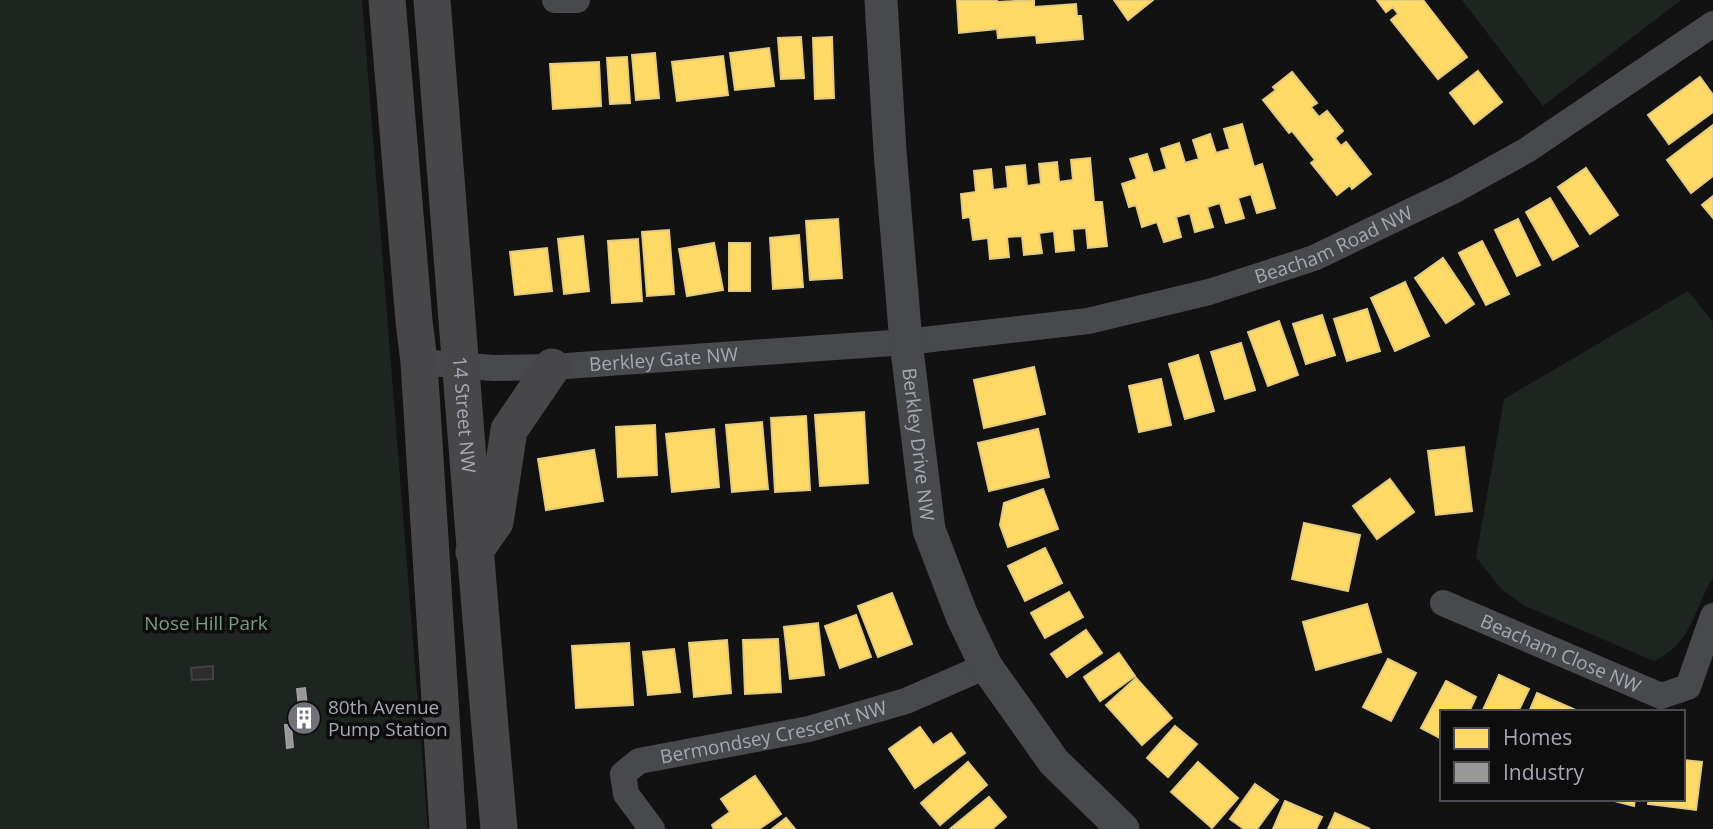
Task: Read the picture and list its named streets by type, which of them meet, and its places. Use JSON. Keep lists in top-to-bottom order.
{
  "streets": {
    "main road": ["14 Street NW"],
    "street": [
      "Beacham Road NW",
      "Berkley Gate NW",
      "Berkley Drive NW",
      "Beacham Close NW",
      "Bermondsey Crescent NW"
    ]
  },
  "crossings": [
    ["Beacham Road NW", "Berkley Gate NW"],
    ["Beacham Road NW", "Berkley Drive NW"],
    ["Berkley Gate NW", "14 Street NW"],
    ["Berkley Gate NW", "Berkley Drive NW"],
    ["Berkley Drive NW", "Bermondsey Crescent NW"]
  ],
  "parks": ["Nose Hill Park"],
  "places": {
    "building": ["80th Avenue Pump Station"]
  },
  "legend": ["Homes", "Industry"]
}
